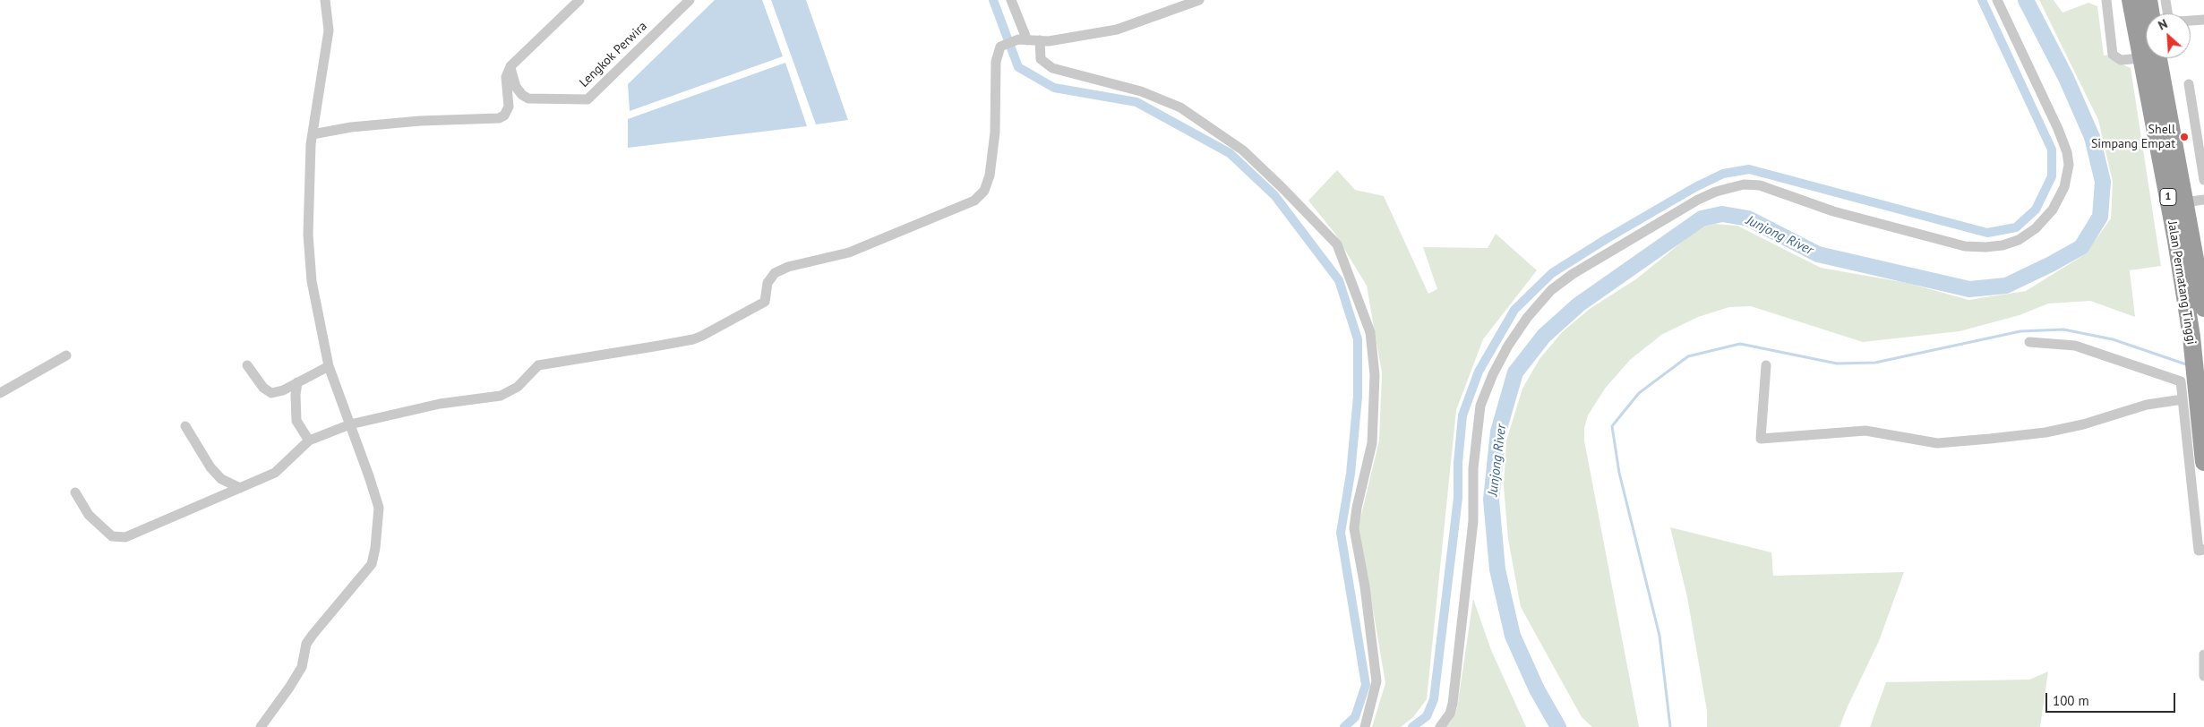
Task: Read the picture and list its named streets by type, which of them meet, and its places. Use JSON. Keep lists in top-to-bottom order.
{
  "streets": {
    "highway": ["1", "Jalan Permatang Tinggi"],
    "street": ["Lengkok Perwira"]
  },
  "water": ["Junjong River"],
  "places": ["Shell Simpang Empat"],
  "scale_bar": "100 m",
  "north": "top left"
}
